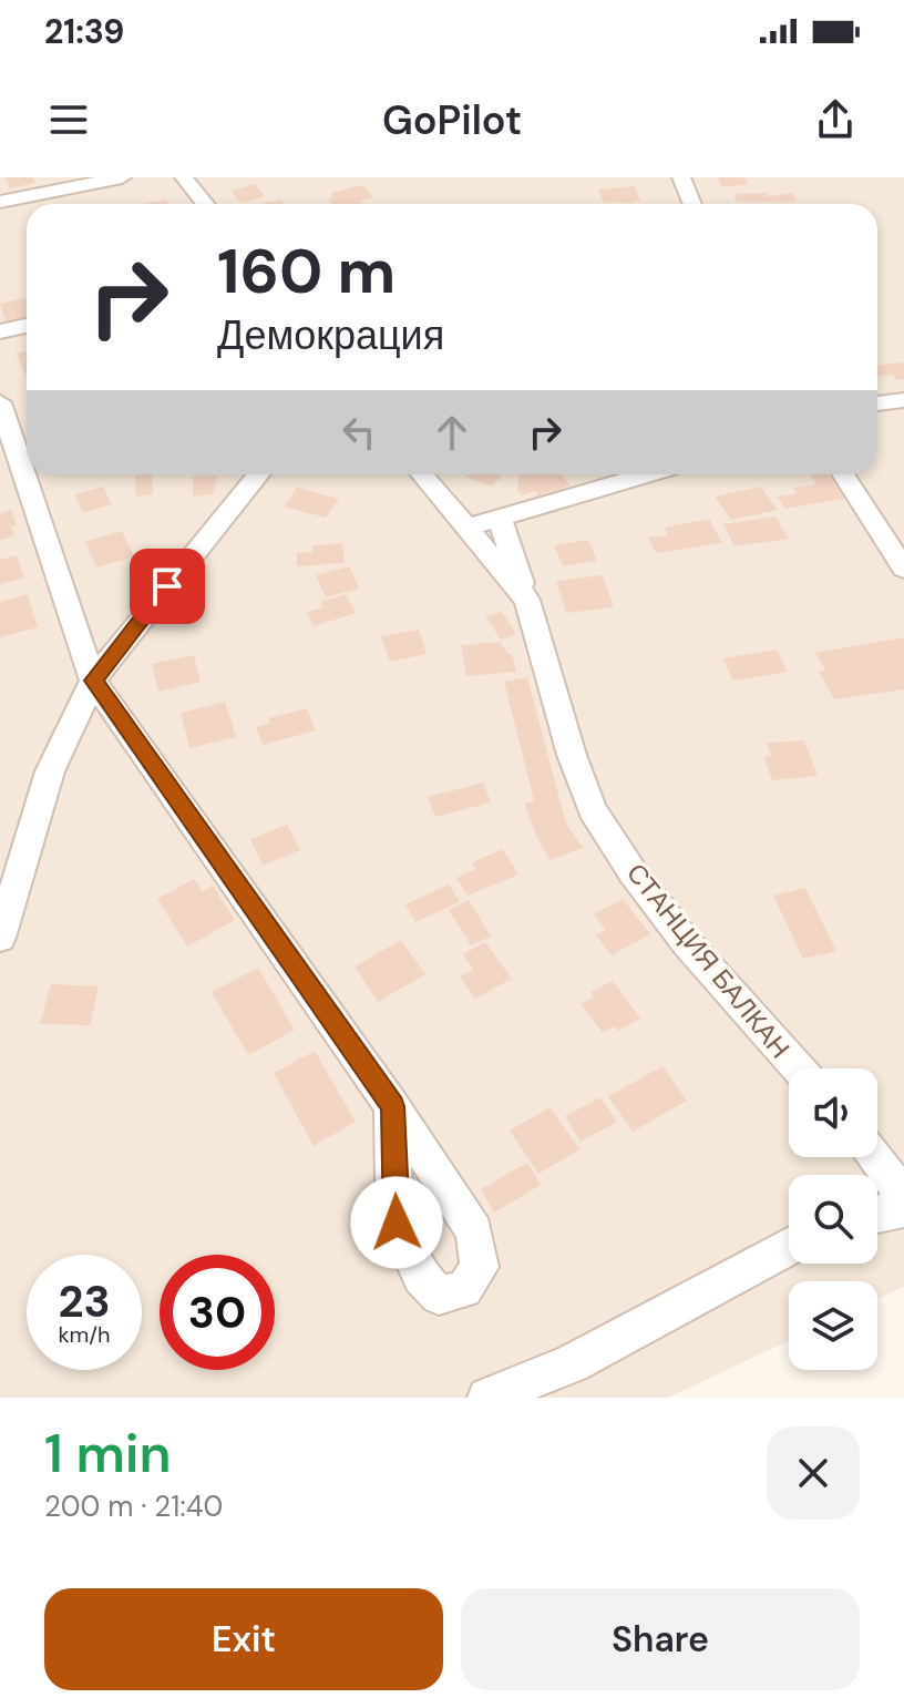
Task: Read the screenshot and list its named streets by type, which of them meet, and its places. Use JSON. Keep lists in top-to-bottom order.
{
  "streets": {
    "street": ["СТАНЦИЯ БАЛКАН"]
  },
  "page": {
    "status": "21:39",
    "header": "GoPilot",
    "turn": ["160 m", "Демокрация"],
    "speed": "23 km/h",
    "limit": "30",
    "heading": ["1 min", "200 m · 21:40"],
    "buttons": ["Exit", "Share"]
  }
}
